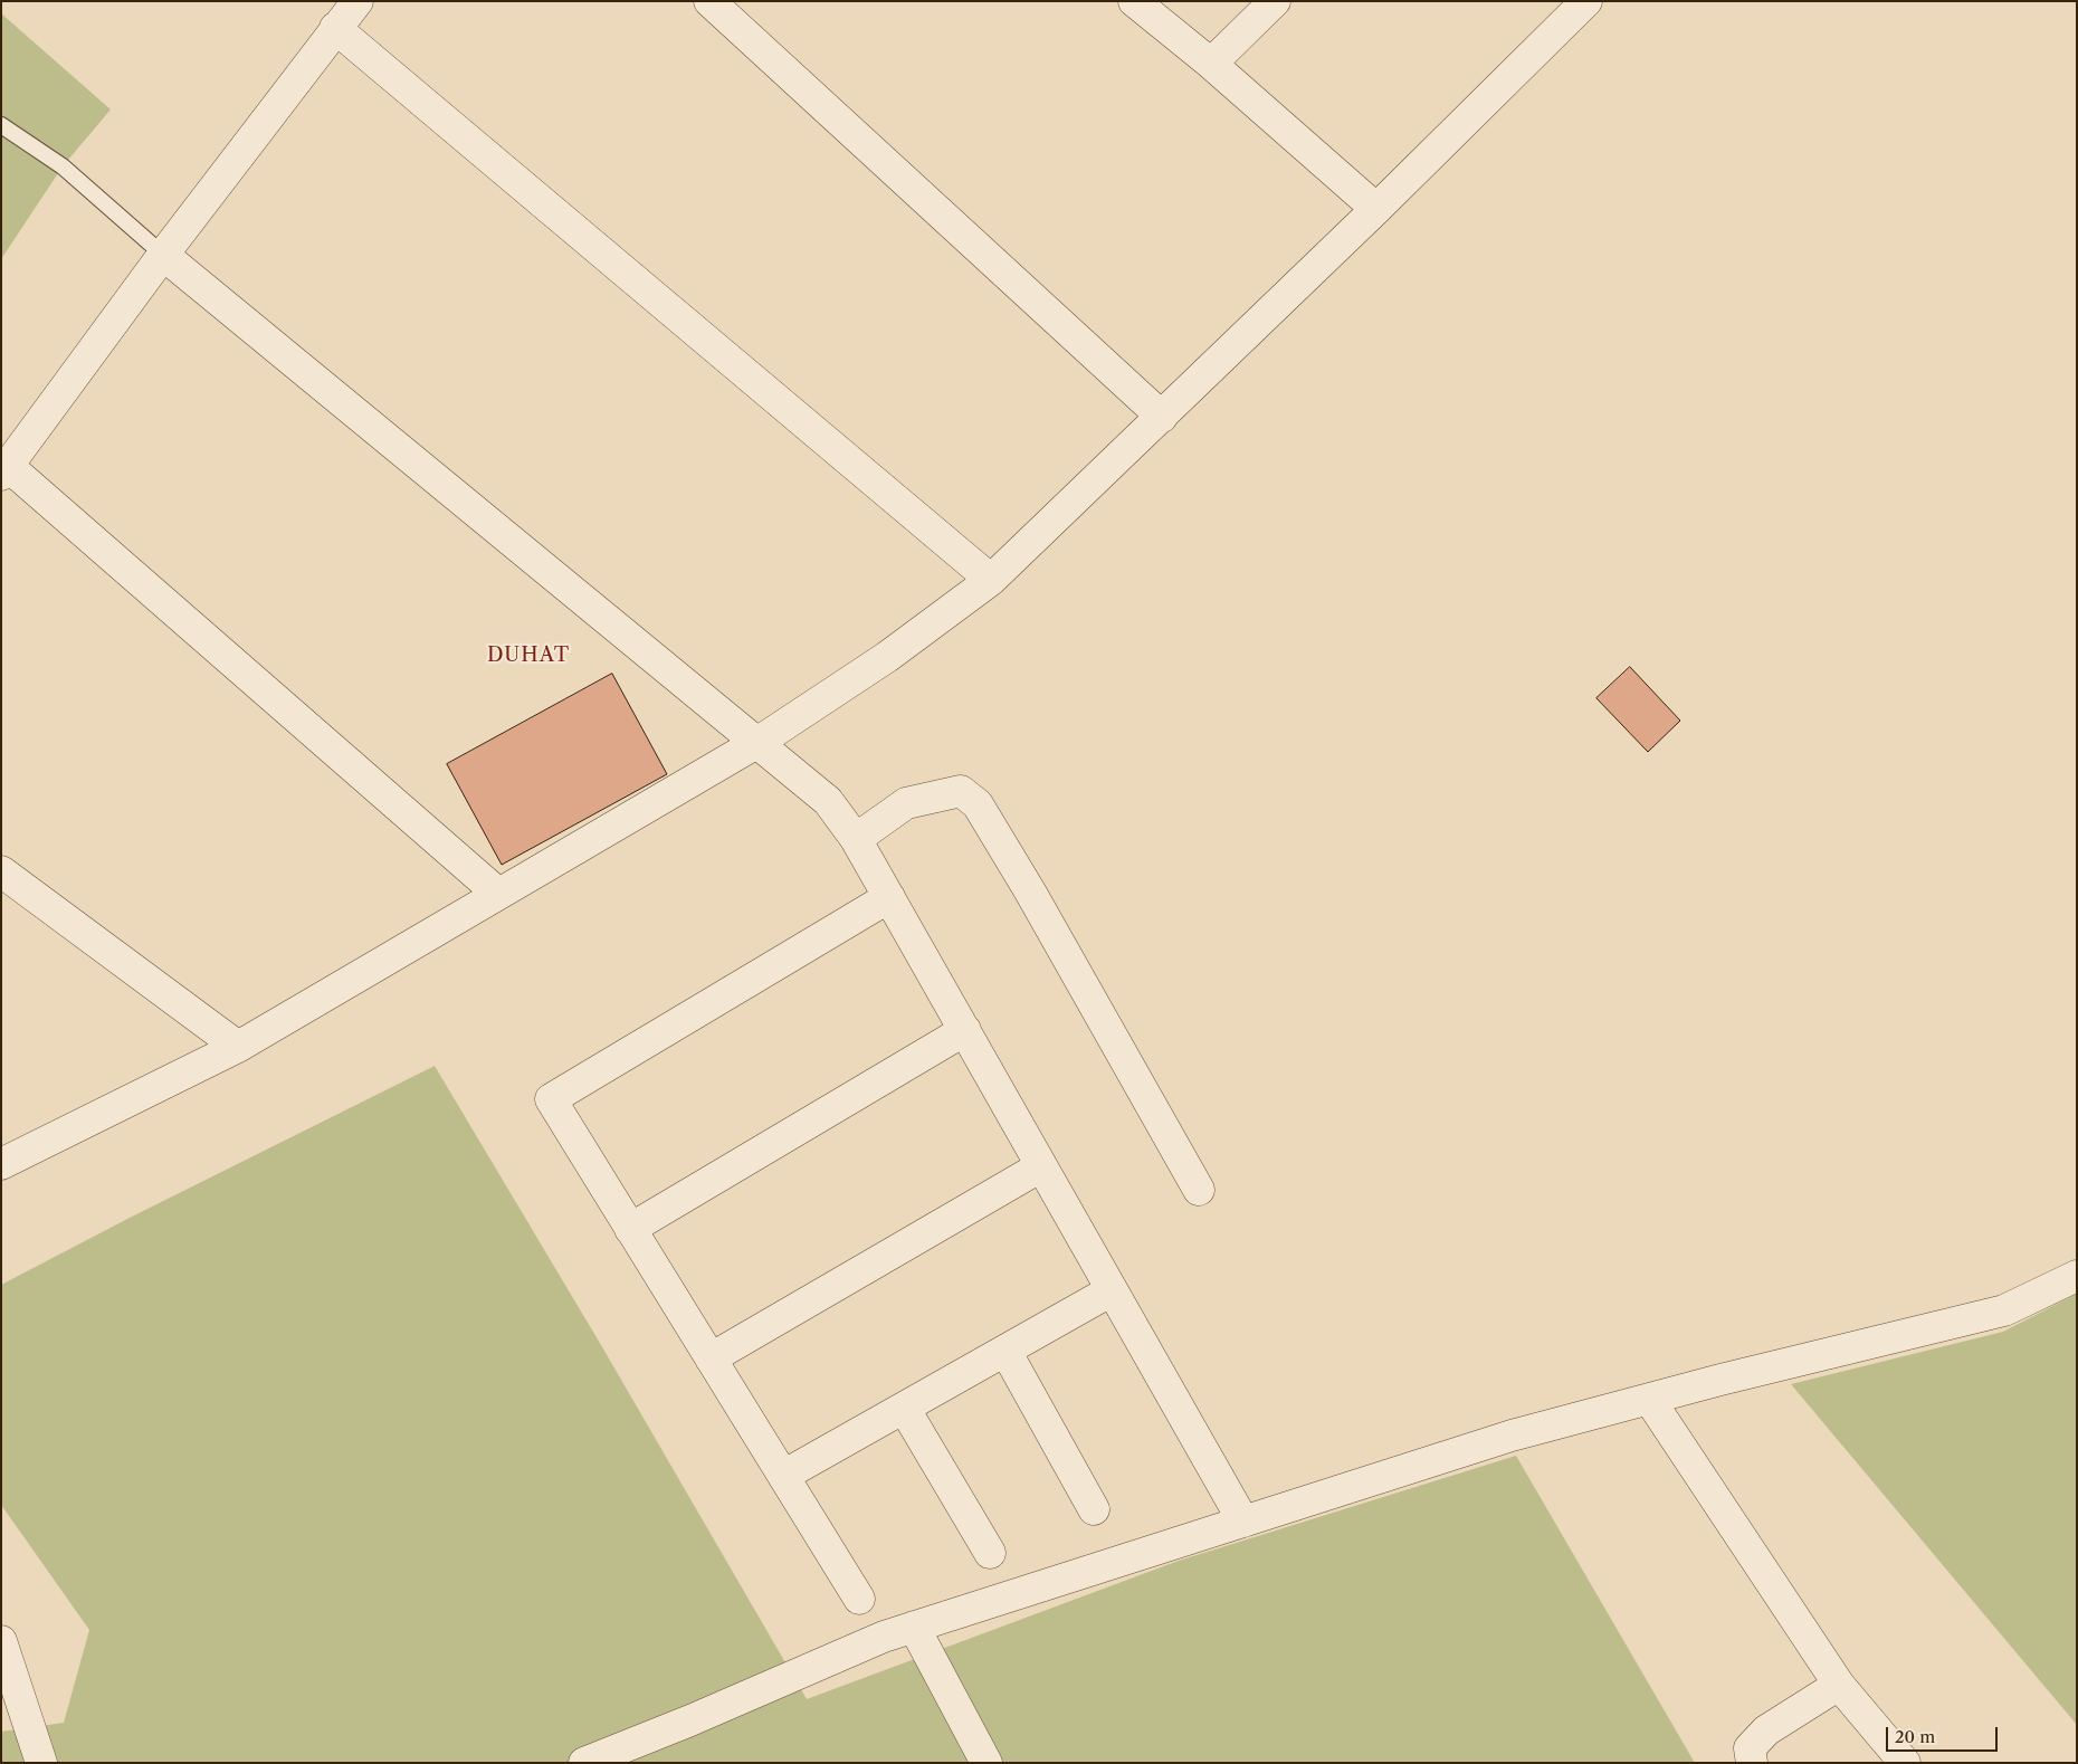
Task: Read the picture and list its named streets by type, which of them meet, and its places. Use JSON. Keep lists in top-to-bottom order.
{
  "districts": ["DUHAT"],
  "scale_bar": "20 m"
}
